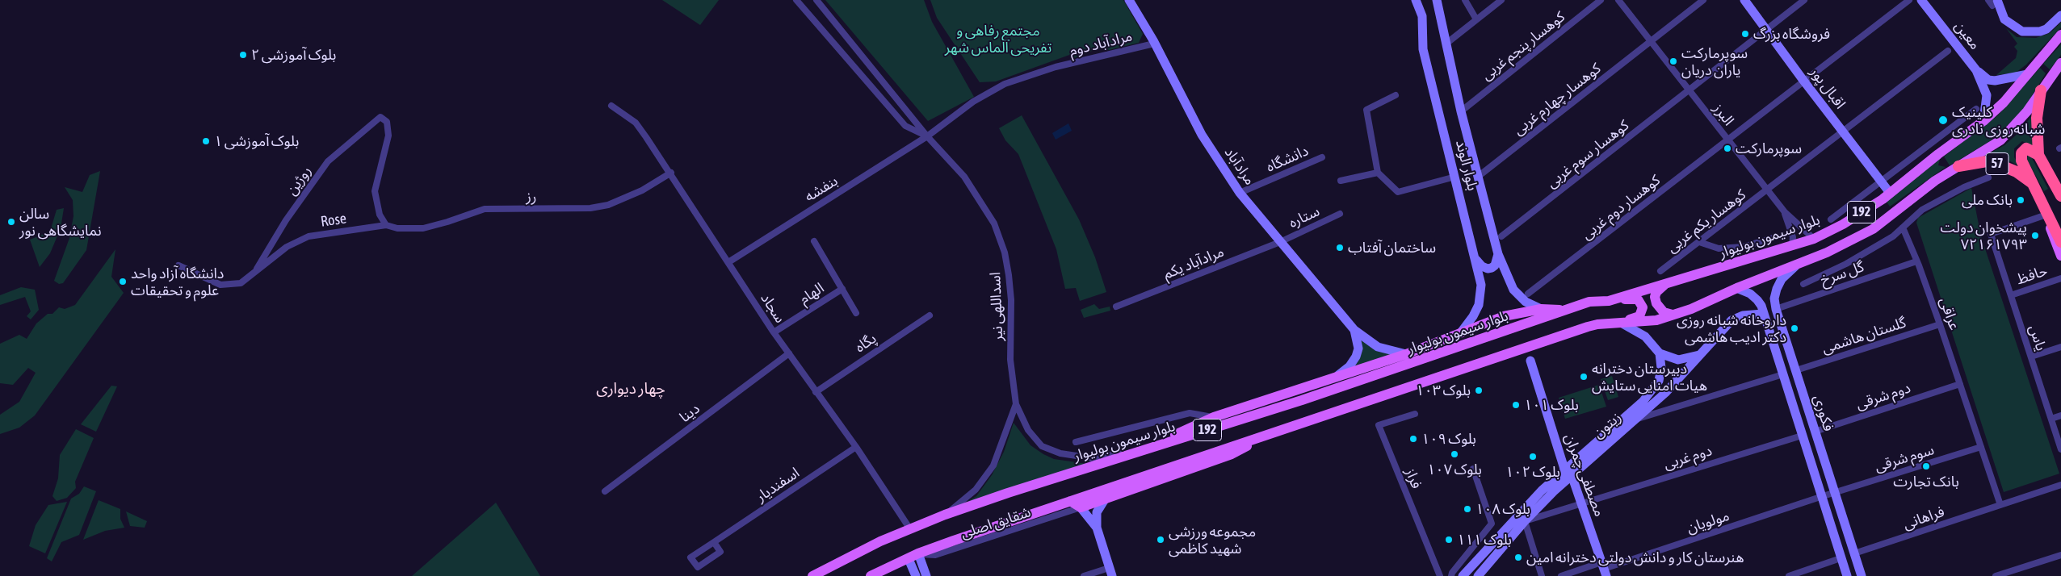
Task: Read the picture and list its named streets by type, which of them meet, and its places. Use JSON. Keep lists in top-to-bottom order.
{
  "streets": {
    "highway": ["57"],
    "main road": ["192", "بلوار سیمون بولیوار"],
    "street": [
      "معین",
      "مرادآباد دوم",
      "کوهسار پنجم غربی",
      "اقبال پور",
      "کوهسار چهارم غربی",
      "البرز",
      "کوهسار سوم غربی",
      "دانشگاه",
      "بلوار الوند",
      "مرادآباد",
      "روژین",
      "بنفشه",
      "رز",
      "کوهسار دوم غربی",
      "ستاره",
      "Rose",
      "کوهسار یکم غربی",
      "مرادآباد یکم",
      "گل سرخ",
      "حافظ",
      "الهام",
      "اسداللهی نیر",
      "سجاد",
      "عراقی",
      "گلستان هاشمی",
      "یاس",
      "پگاه",
      "دوم شرقی",
      "دینا",
      "فکوری",
      "زیتون",
      "دوم غربی",
      "سوم شرقی",
      "مصطفی چمران",
      "فراز",
      "اسفندیار",
      "فراهانی",
      "مولویان",
      "شقایق اصلی"
    ]
  },
  "crossings": [
    ["معین", "بلوار سیمون بولیوار"],
    ["مرادآباد دوم", "مرادآباد"],
    ["مرادآباد دوم", "بنفشه"],
    ["مرادآباد دوم", "اسداللهی نیر"],
    ["کوهسار پنجم غربی", "بلوار الوند"],
    ["اقبال پور", "کوهسار سوم غربی"],
    ["اقبال پور", "کوهسار دوم غربی"],
    ["اقبال پور", "کوهسار یکم غربی"],
    ["اقبال پور", "بلوار سیمون بولیوار"],
    ["کوهسار چهارم غربی", "البرز"],
    ["کوهسار چهارم غربی", "بلوار الوند"],
    ["البرز", "کوهسار سوم غربی"],
    ["البرز", "کوهسار دوم غربی"],
    ["البرز", "کوهسار یکم غربی"],
    ["البرز", "بلوار سیمون بولیوار"],
    ["دانشگاه", "مرادآباد"],
    ["57", "192"],
    ["مرادآباد", "ستاره"],
    ["مرادآباد", "مرادآباد یکم"],
    ["روژین", "رز"],
    ["روژین", "Rose"],
    ["بنفشه", "اسداللهی نیر"],
    ["بنفشه", "سجاد"],
    ["رز", "Rose"],
    ["رز", "سجاد"],
    ["192", "فکوری"],
    ["192", "شقایق اصلی"],
    ["ستاره", "مرادآباد یکم"],
    ["بلوار سیمون بولیوار", "اسداللهی نیر"],
    ["بلوار سیمون بولیوار", "سجاد"],
    ["گل سرخ", "عراقی"],
    ["گل سرخ", "فکوری"],
    ["حافظ", "یاس"],
    ["الهام", "سجاد"],
    ["سجاد", "پگاه"],
    ["سجاد", "دینا"],
    ["سجاد", "اسفندیار"],
    ["عراقی", "گلستان هاشمی"],
    ["عراقی", "دوم شرقی"],
    ["عراقی", "سوم شرقی"],
    ["عراقی", "فراهانی"],
    ["گلستان هاشمی", "فکوری"],
    ["دوم شرقی", "فکوری"],
    ["فکوری", "زیتون"],
    ["فکوری", "دوم غربی"],
    ["فکوری", "سوم شرقی"],
    ["فکوری", "فراهانی"],
    ["فکوری", "مولویان"],
    ["زیتون", "دوم غربی"],
    ["زیتون", "مصطفی چمران"],
    ["دوم غربی", "مصطفی چمران"],
    ["سوم شرقی", "مولویان"],
    ["مصطفی چمران", "مولویان"]
  ],
  "districts": ["چهار دیواری"],
  "parks": ["مجتمع رفاهی و تفریحی الماس شهر"],
  "places": [
    "فروشگاه بزرگ",
    "بلوک آموزشی ۲",
    "سوپرمارکت یاران دریان",
    "کلینیک شبانه‌روزی نادری",
    "بلوک آموزشی ۱",
    "سوپرمارکت",
    "بانک ملی",
    "سالن نمایشگاهی نور",
    "پیشخوان دولت ۷۲۱۶۱۷۹۳",
    "ساختمان آفتاب",
    "دانشگاه آزاد واحد علوم و تحقیقات",
    "داروخانه شبانه روزی دکتر ادیب هاشمی",
    "دبیرستان دخترانه هیات امنایی ستایش",
    "بلوک ۱۰۳",
    "بلوک ۱۰۱",
    "بلوک ۱۰۹",
    "بلوک ۱۰۷",
    "بلوک ۱۰۲",
    "بانک تجارت",
    "بلوک ۱۰۸",
    "مجموعه ورزشی شهید کاظمی",
    "بلوک ۱۱۱",
    "هنرستان کار و دانش دولتی دخترانه امین"
  ]
}
